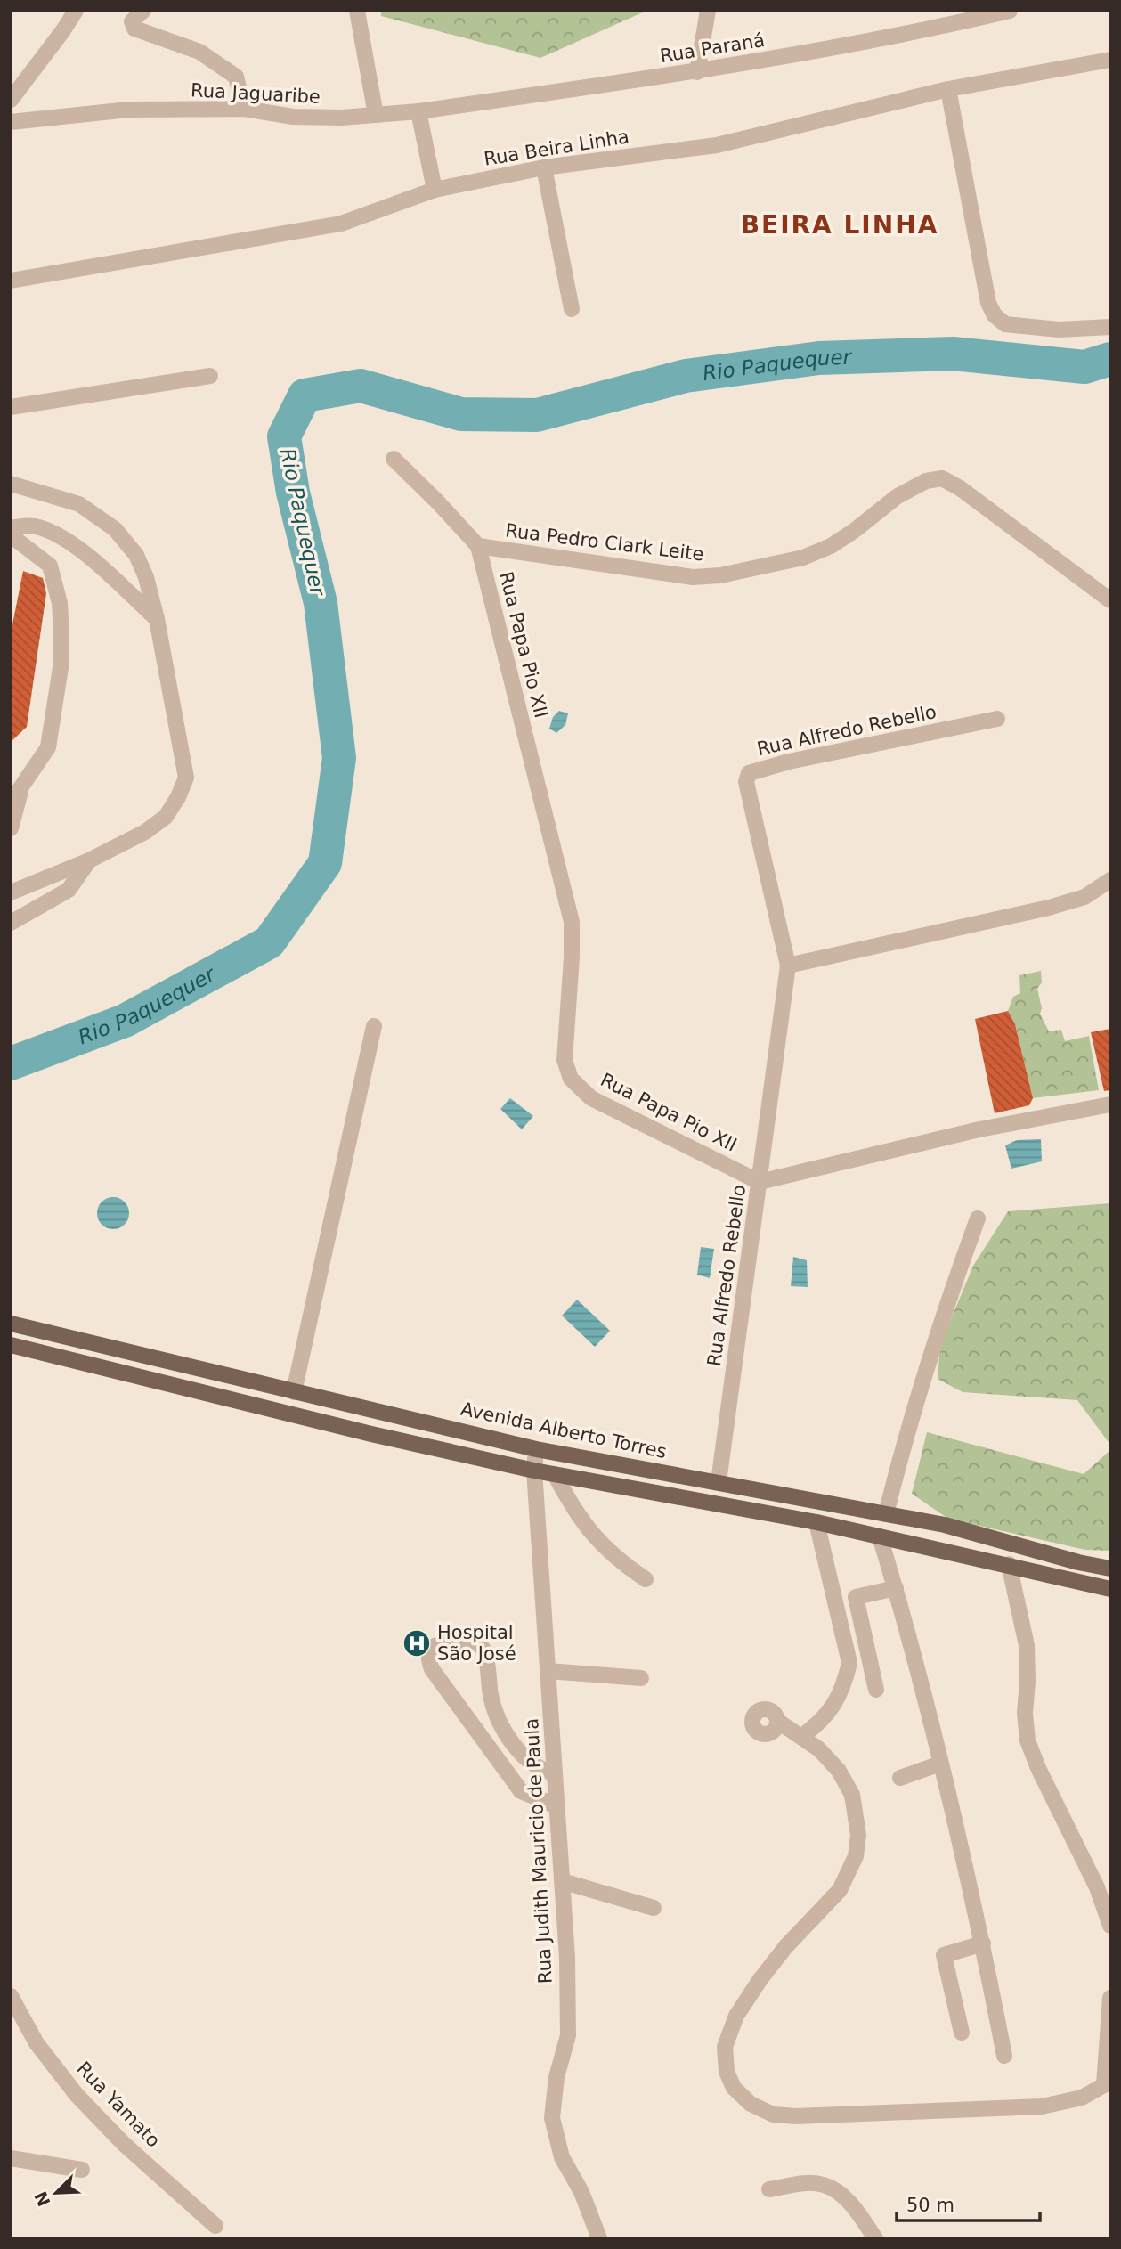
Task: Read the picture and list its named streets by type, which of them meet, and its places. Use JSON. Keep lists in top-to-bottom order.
{
  "streets": {
    "main road": ["Avenida Alberto Torres"],
    "street": [
      "Rua Paraná",
      "Rua Jaguaribe",
      "Rua Beira Linha",
      "Rua Pedro Clark Leite",
      "Rua Papa Pio XII",
      "Rua Alfredo Rebello",
      "Rua Judith Mauricio de Paula",
      "Rua Yamato"
    ]
  },
  "crossings": [
    ["Rua Paraná", "Rua Jaguaribe"],
    ["Rua Pedro Clark Leite", "Rua Papa Pio XII"],
    ["Rua Papa Pio XII", "Rua Alfredo Rebello"],
    ["Rua Alfredo Rebello", "Avenida Alberto Torres"],
    ["Avenida Alberto Torres", "Rua Judith Mauricio de Paula"]
  ],
  "districts": ["BEIRA LINHA"],
  "water": ["Rio Paquequer"],
  "places": {
    "hospital": ["Hospital São José"]
  },
  "scale_bar": "50 m",
  "north": "bottom left"
}
